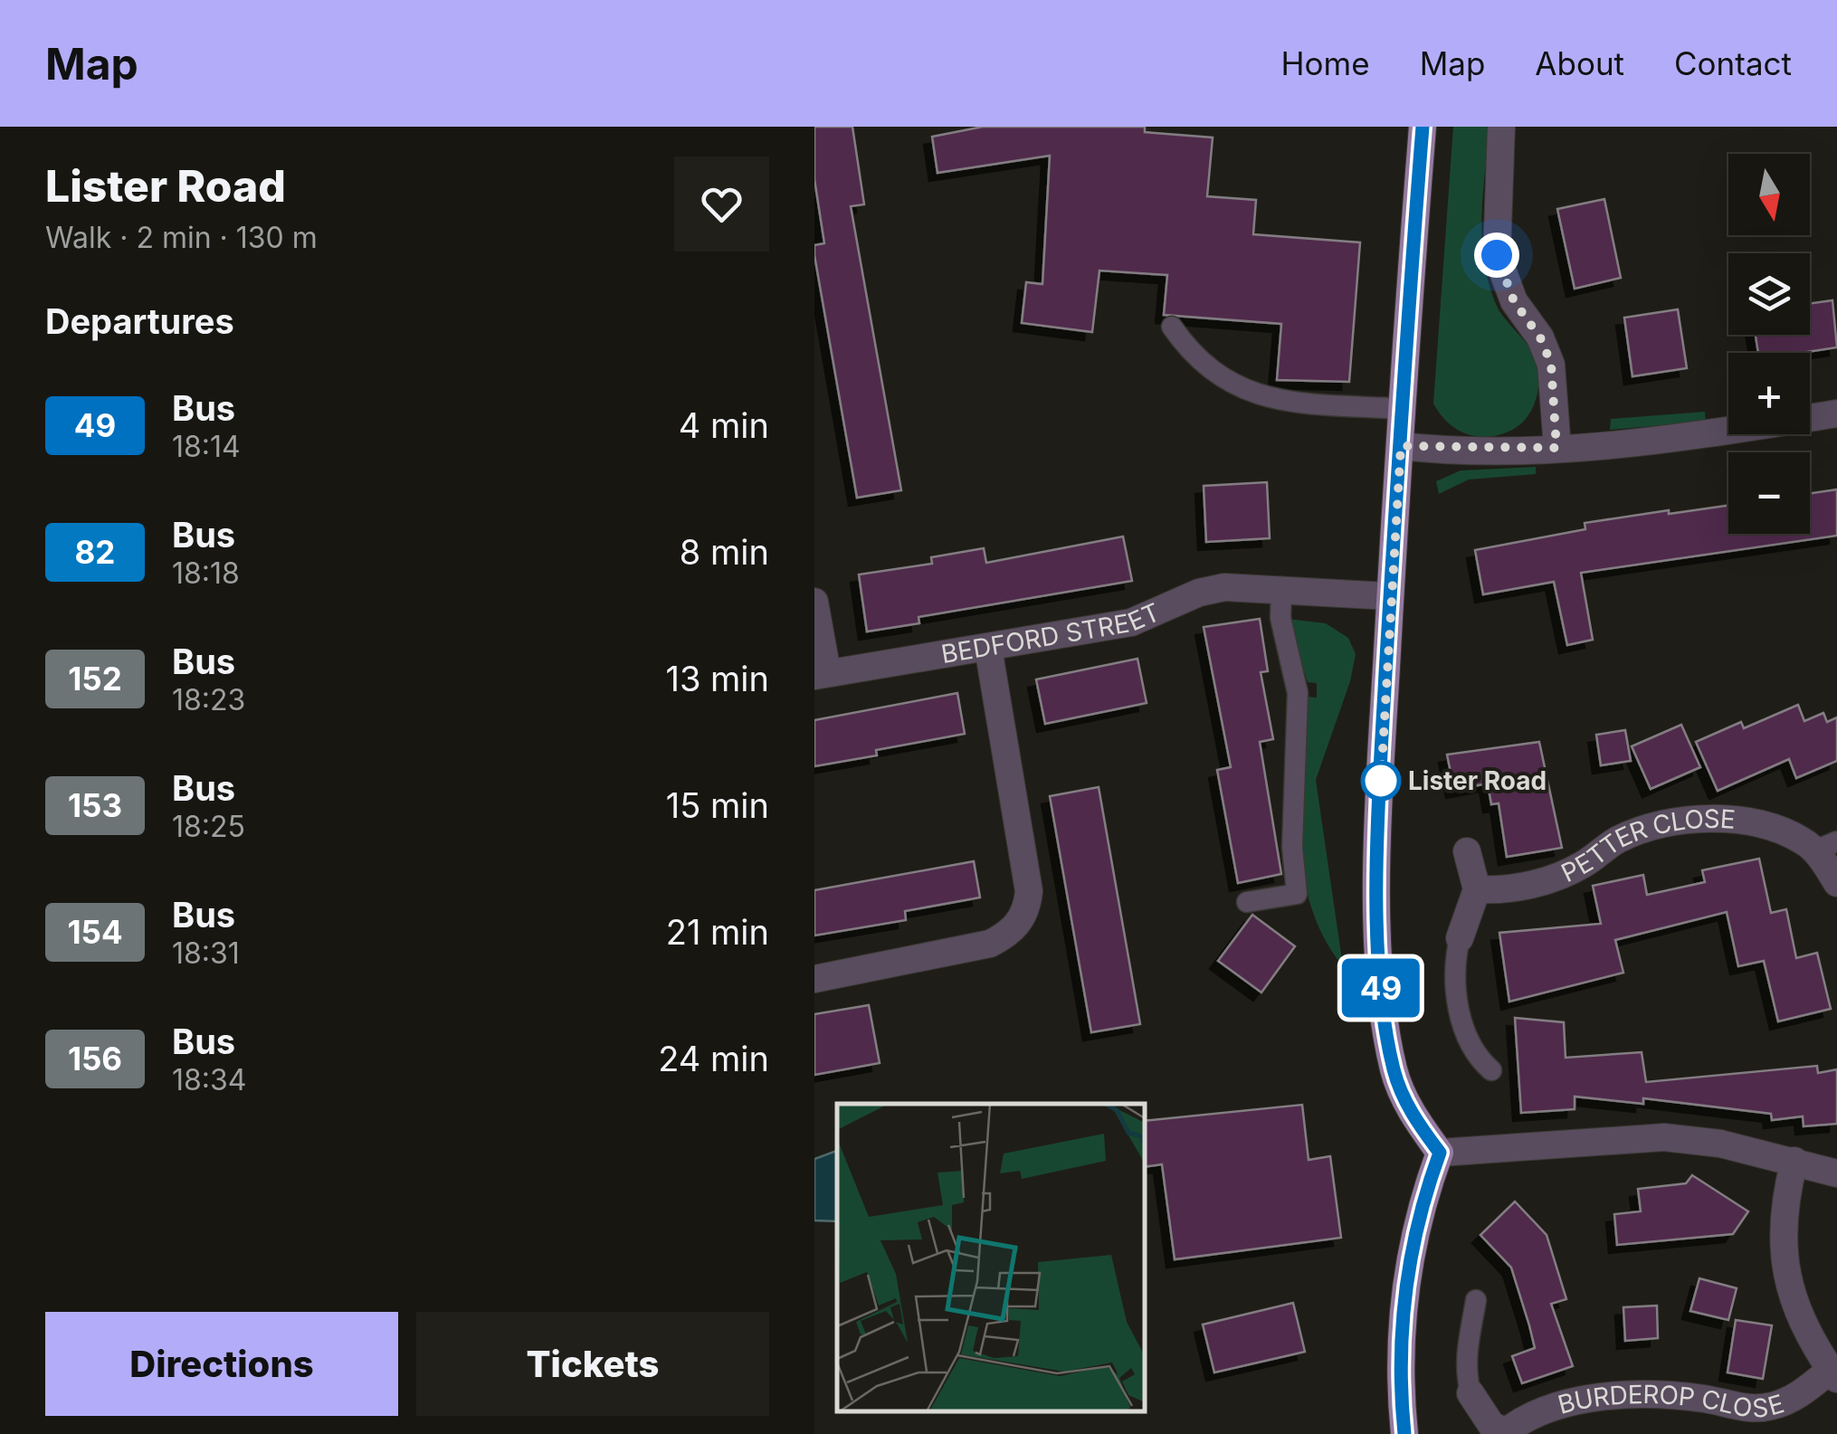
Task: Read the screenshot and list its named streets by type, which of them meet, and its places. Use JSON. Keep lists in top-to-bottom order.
{
  "streets": {
    "street": ["BEDFORD STREET", "PETTER CLOSE", "BURDEROP CLOSE"]
  },
  "places": ["Lister Road"],
  "lines": ["bus line 49"],
  "north": "bottom",
  "page": {
    "header": "Map",
    "nav": [
      "Home",
      "Map",
      "About",
      "Contact"
    ],
    "heading": [
      ["Lister Road", "Walk · 2 min · 130 m"],
      "Departures"
    ],
    "on_map": "49",
    "map_buttons": ["+", "−"],
    "list": [
      {
        "mark": "49",
        "name": "Bus",
        "note": "18:14",
        "value": "4 min"
      },
      {
        "mark": "82",
        "name": "Bus",
        "note": "18:18",
        "value": "8 min"
      },
      {
        "mark": "152",
        "name": "Bus",
        "note": "18:23",
        "value": "13 min"
      },
      {
        "mark": "153",
        "name": "Bus",
        "note": "18:25",
        "value": "15 min"
      },
      {
        "mark": "154",
        "name": "Bus",
        "note": "18:31",
        "value": "21 min"
      },
      {
        "mark": "156",
        "name": "Bus",
        "note": "18:34",
        "value": "24 min"
      }
    ],
    "buttons": ["Directions", "Tickets"]
  }
}
